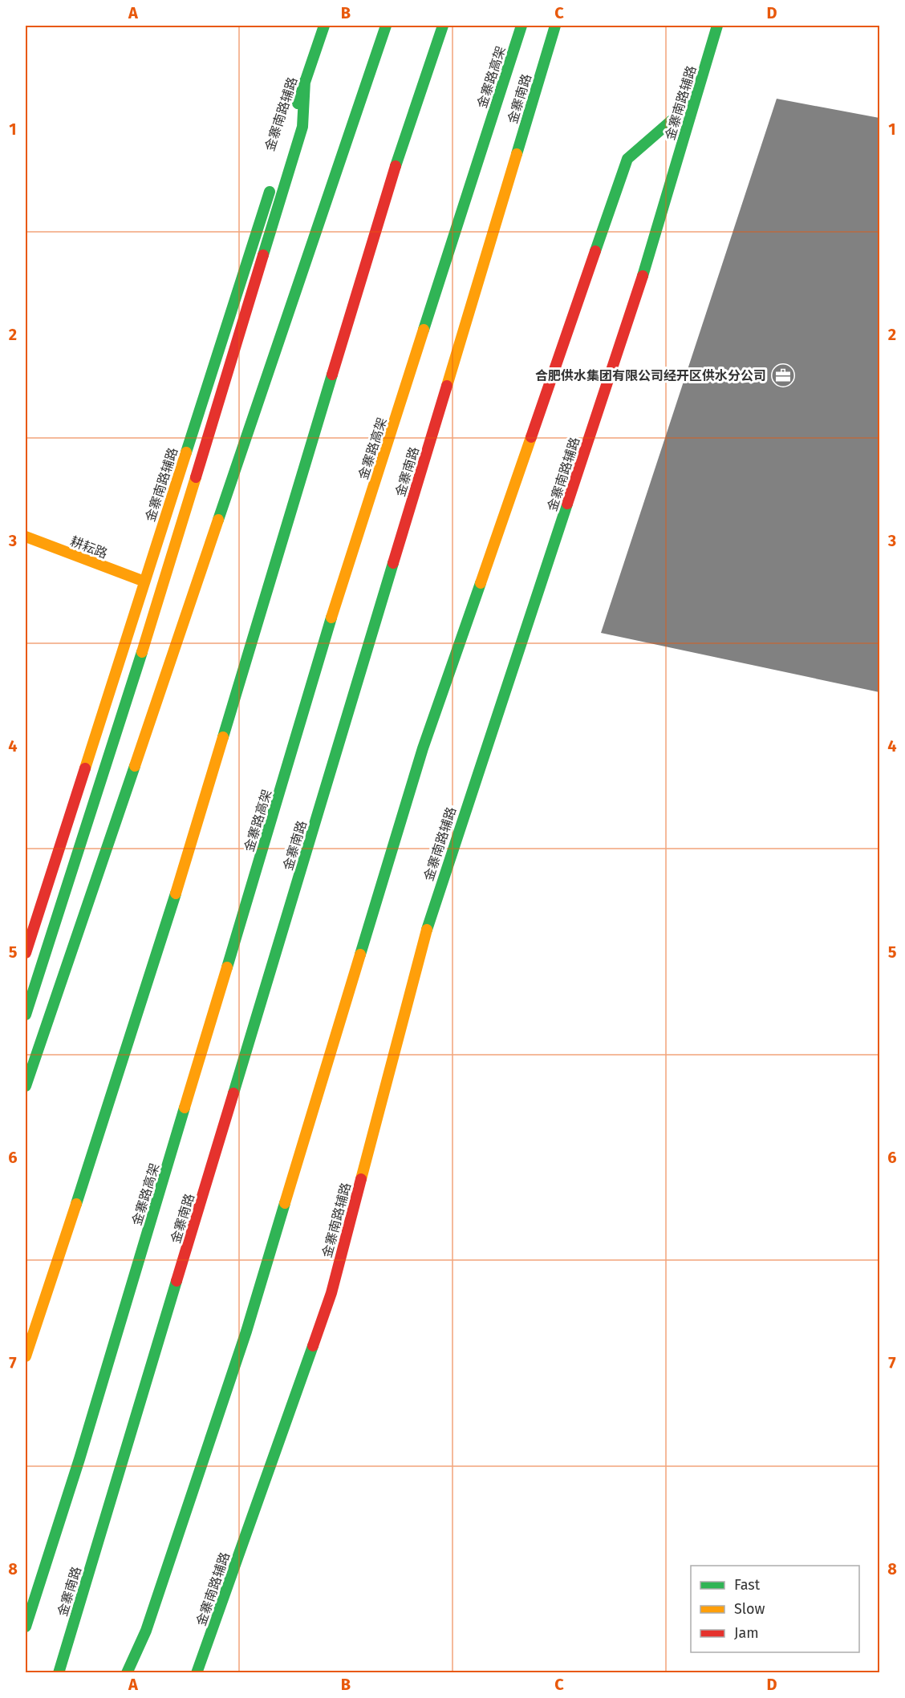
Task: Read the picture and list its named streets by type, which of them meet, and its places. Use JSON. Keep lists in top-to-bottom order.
{
  "streets": {
    "main road": [
      "金寨路高架",
      "金寨南路",
      "金寨南路辅路",
      "耕耘路"
    ]
  },
  "crossings": [
    ["金寨南路辅路", "耕耘路"]
  ],
  "places": {
    "office": ["合肥供水集团有限公司经开区供水分公司"]
  },
  "legend": ["Fast", "Slow", "Jam"],
  "grid": {
    "columns": [
      "A",
      "B",
      "C",
      "D"
    ],
    "rows": [
      "1",
      "2",
      "3",
      "4",
      "5",
      "6",
      "7",
      "8"
    ]
  }
}
